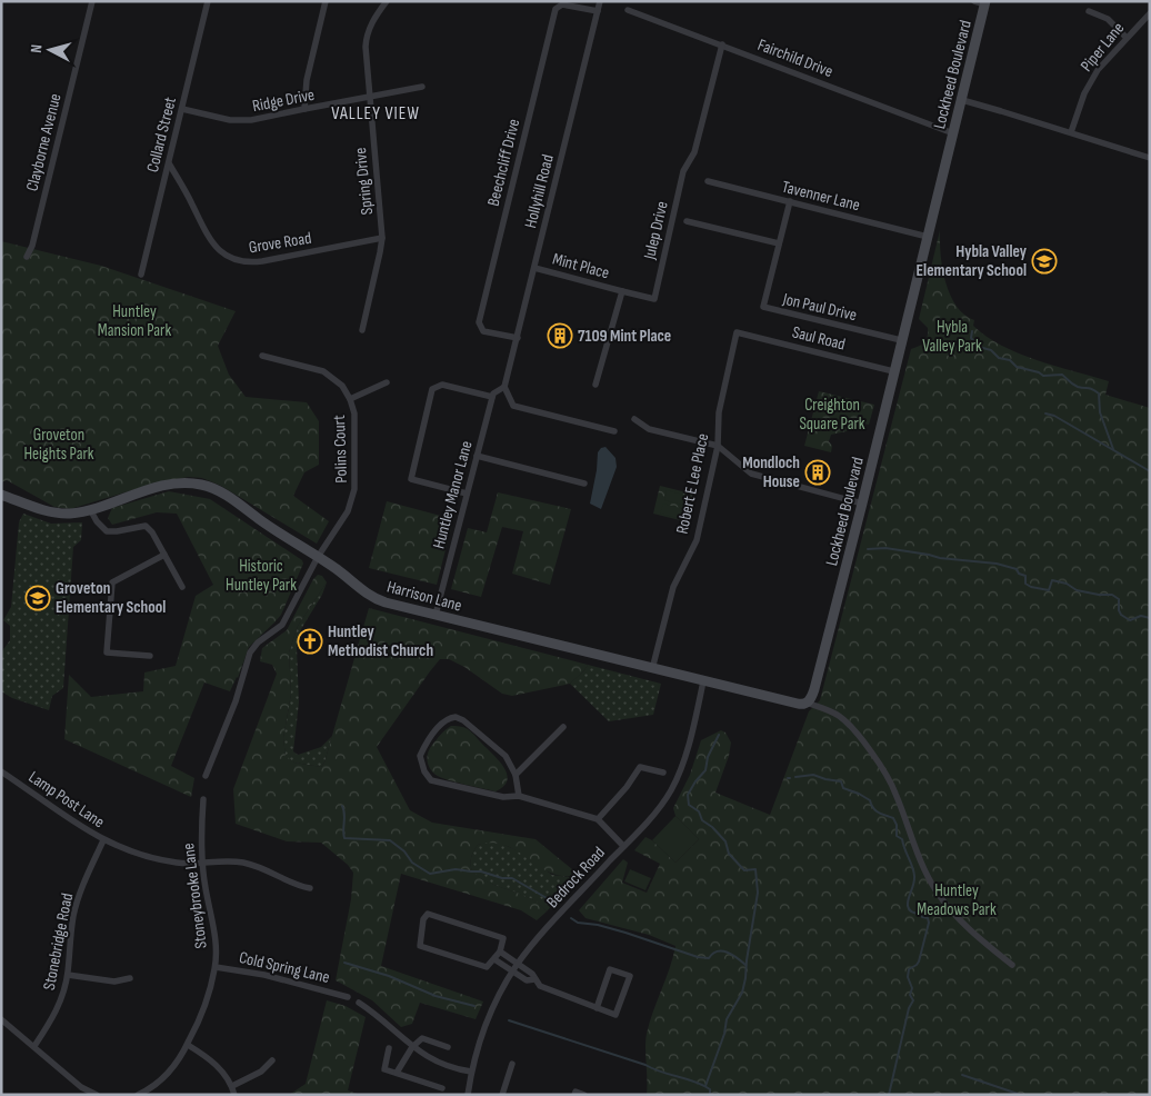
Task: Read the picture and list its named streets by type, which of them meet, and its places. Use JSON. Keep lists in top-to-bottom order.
{
  "streets": {
    "street": [
      "Piper Lane",
      "Fairchild Drive",
      "Lockheed Boulevard",
      "Ridge Drive",
      "Collard Street",
      "Clayborne Avenue",
      "Beechcliff Drive",
      "Spring Drive",
      "Hollyhill Road",
      "Tavenner Lane",
      "Julep Drive",
      "Grove Road",
      "Mint Place",
      "Jon Paul Drive",
      "Saul Road",
      "Polins Court",
      "Robert E Lee Place",
      "Huntley Manor Lane",
      "Harrison Lane",
      "Lamp Post Lane",
      "Bedrock Road",
      "Stoneybrooke Lane",
      "Stonebridge Road",
      "Cold Spring Lane"
    ]
  },
  "crossings": [
    ["Fairchild Drive", "Lockheed Boulevard"],
    ["Fairchild Drive", "Julep Drive"],
    ["Lockheed Boulevard", "Tavenner Lane"],
    ["Lockheed Boulevard", "Jon Paul Drive"],
    ["Lockheed Boulevard", "Saul Road"],
    ["Lockheed Boulevard", "Harrison Lane"],
    ["Ridge Drive", "Collard Street"],
    ["Ridge Drive", "Spring Drive"],
    ["Collard Street", "Grove Road"],
    ["Beechcliff Drive", "Hollyhill Road"],
    ["Spring Drive", "Grove Road"],
    ["Hollyhill Road", "Mint Place"],
    ["Tavenner Lane", "Jon Paul Drive"],
    ["Julep Drive", "Mint Place"],
    ["Saul Road", "Robert E Lee Place"],
    ["Polins Court", "Harrison Lane"],
    ["Robert E Lee Place", "Harrison Lane"],
    ["Huntley Manor Lane", "Harrison Lane"],
    ["Harrison Lane", "Bedrock Road"],
    ["Lamp Post Lane", "Stoneybrooke Lane"],
    ["Lamp Post Lane", "Stonebridge Road"],
    ["Stoneybrooke Lane", "Cold Spring Lane"]
  ],
  "districts": ["VALLEY VIEW"],
  "parks": [
    "Huntley Mansion Park",
    "Hybla Valley Park",
    "Creighton Square Park",
    "Groveton Heights Park",
    "Historic Huntley Park",
    "Huntley Meadows Park"
  ],
  "places": {
    "school or university": ["Hybla Valley Elementary School", "Groveton Elementary School"],
    "building": ["7109 Mint Place", "Mondloch House"],
    "church": ["Huntley Methodist Church"]
  },
  "north": "left"
}
